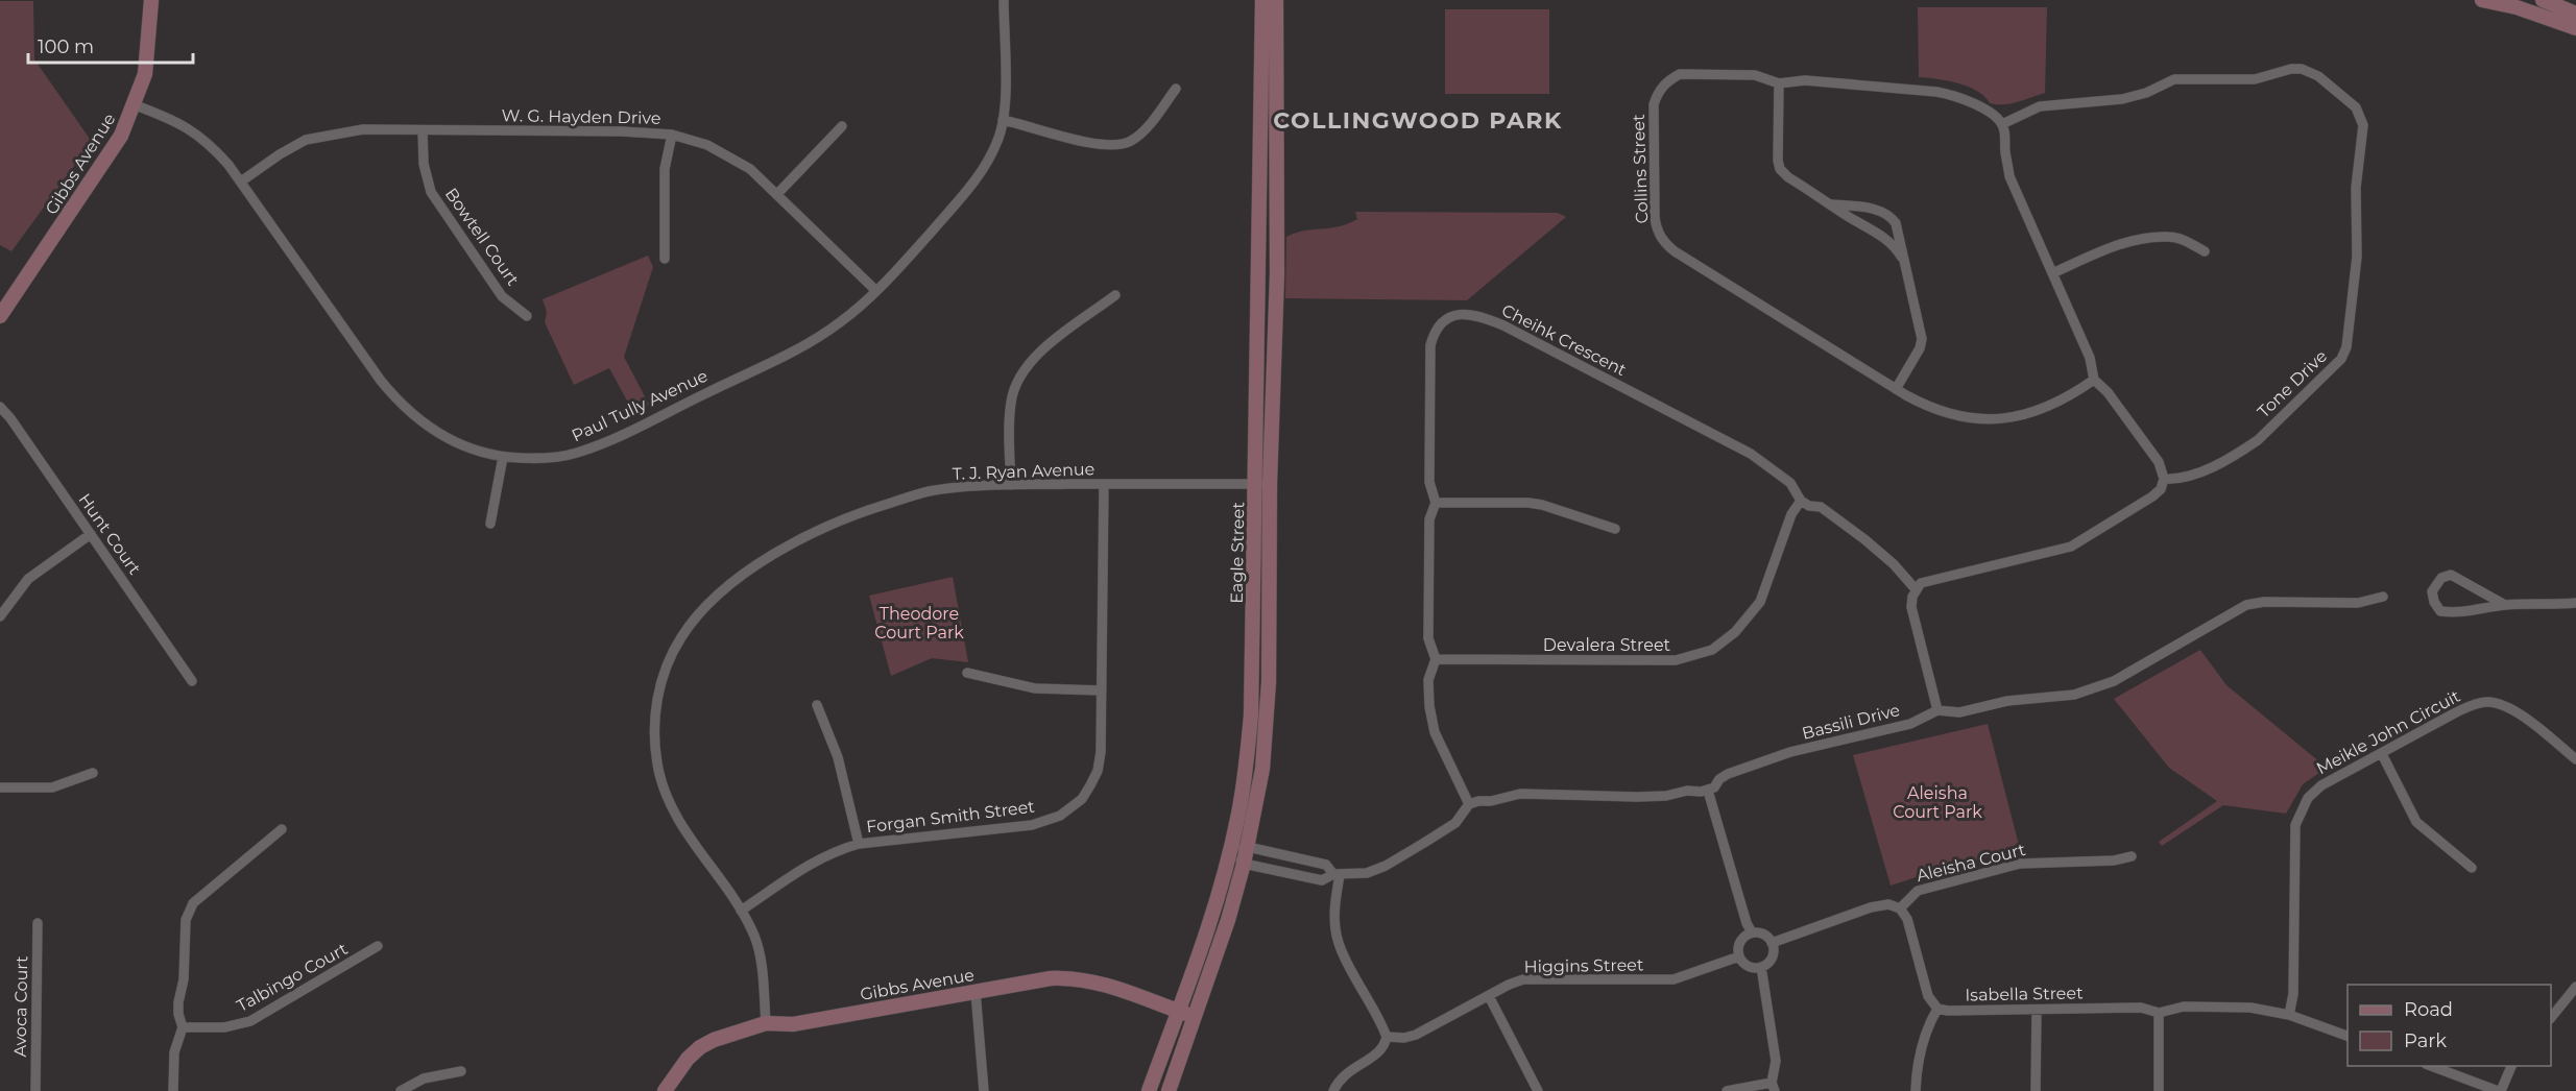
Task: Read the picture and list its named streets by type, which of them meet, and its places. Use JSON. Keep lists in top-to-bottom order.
{
  "streets": {
    "street": [
      "W. G. Hayden Drive",
      "Gibbs Avenue",
      "Collins Street",
      "Bowtell Court",
      "Cheihk Crescent",
      "Tone Drive",
      "Paul Tully Avenue",
      "T. J. Ryan Avenue",
      "Hunt Court",
      "Eagle Street",
      "Devalera Street",
      "Bassili Drive",
      "Meikle John Circuit",
      "Forgan Smith Street",
      "Aleisha Court",
      "Higgins Street",
      "Talbingo Court",
      "Isabella Street",
      "Avoca Court"
    ]
  },
  "crossings": [
    ["W. G. Hayden Drive", "Bowtell Court"],
    ["W. G. Hayden Drive", "Paul Tully Avenue"],
    ["Gibbs Avenue", "Paul Tully Avenue"],
    ["Gibbs Avenue", "T. J. Ryan Avenue"],
    ["Gibbs Avenue", "Eagle Street"],
    ["Collins Street", "Tone Drive"],
    ["Cheihk Crescent", "Devalera Street"],
    ["T. J. Ryan Avenue", "Eagle Street"],
    ["T. J. Ryan Avenue", "Forgan Smith Street"],
    ["Meikle John Circuit", "Isabella Street"]
  ],
  "districts": ["COLLINGWOOD PARK"],
  "parks": ["Theodore Court Park", "Aleisha Court Park"],
  "legend": ["Road", "Park"],
  "scale_bar": "100 m"
}
